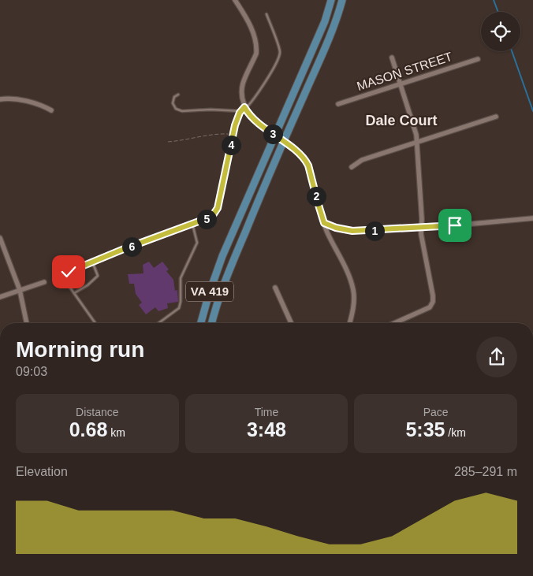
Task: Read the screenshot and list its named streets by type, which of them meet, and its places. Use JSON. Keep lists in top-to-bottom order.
{
  "streets": {
    "main road": ["VA 419"],
    "street": ["MASON STREET"]
  },
  "districts": ["Dale Court"],
  "page": {
    "pins": [
      "3",
      "4",
      "2",
      "5",
      "1",
      "6"
    ],
    "heading": ["Morning run", "09:03"],
    "stats": [
      ["Distance", "0.68 km"],
      ["Time", "3:48"],
      ["Pace", "5:35 /km"]
    ],
    "chart": ["Elevation", "285–291 m"]
  }
}
